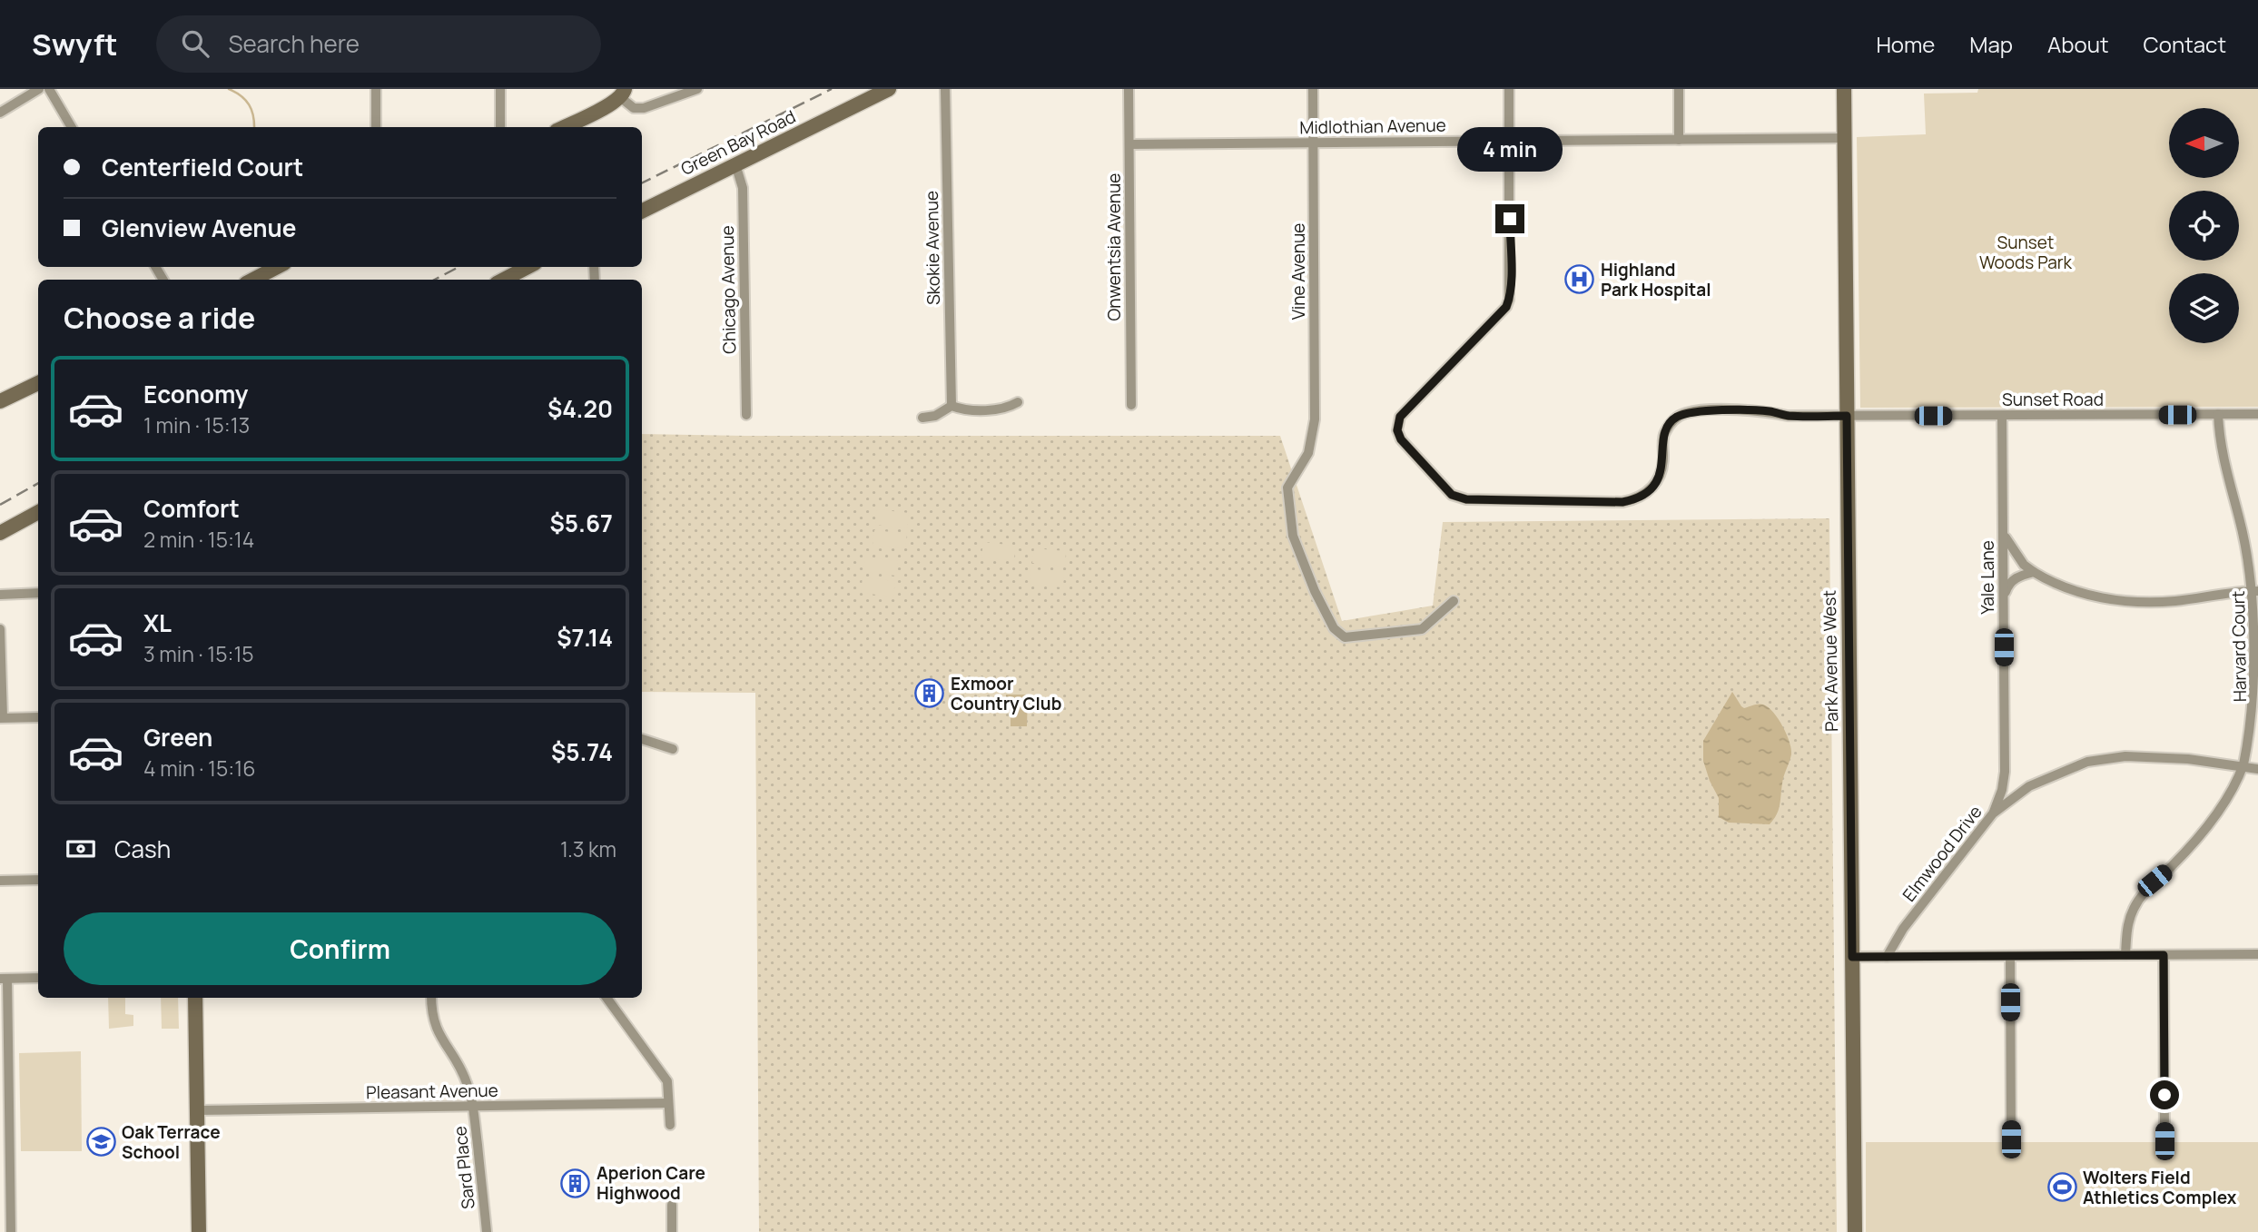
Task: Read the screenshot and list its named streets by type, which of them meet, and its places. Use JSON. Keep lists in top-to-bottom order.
{
  "streets": {
    "street": [
      "Midlothian Avenue",
      "Green Bay Road",
      "Onwentsia Avenue",
      "Skokie Avenue",
      "Vine Avenue",
      "Chicago Avenue",
      "Sunset Road",
      "Yale Lane",
      "Harvard Court",
      "Park Avenue West",
      "Elmwood Drive",
      "Pleasant Avenue",
      "Sard Place"
    ]
  },
  "crossings": [
    ["Midlothian Avenue", "Onwentsia Avenue"],
    ["Midlothian Avenue", "Vine Avenue"],
    ["Midlothian Avenue", "Sunset Road"],
    ["Midlothian Avenue", "Park Avenue West"],
    ["Green Bay Road", "Chicago Avenue"],
    ["Sunset Road", "Yale Lane"],
    ["Sunset Road", "Harvard Court"],
    ["Sunset Road", "Park Avenue West"],
    ["Yale Lane", "Elmwood Drive"],
    ["Harvard Court", "Elmwood Drive"],
    ["Pleasant Avenue", "Sard Place"]
  ],
  "parks": ["Sunset Woods Park"],
  "places": {
    "hospital": ["Highland Park Hospital"],
    "building": ["Exmoor Country Club", "Aperion Care Highwood"],
    "school or university": ["Oak Terrace School"],
    "sports": ["Wolters Field Athletics Complex"]
  },
  "north": "left",
  "page": {
    "header": "Swyft",
    "search": "Search here",
    "nav": [
      "Home",
      "Map",
      "About",
      "Contact"
    ],
    "bubble": "4 min",
    "banner": ["Centerfield Court", "Glenview Avenue"],
    "heading": "Choose a ride",
    "list": [
      {
        "name": "Economy",
        "note": "1 min · 15:13",
        "value": "$4.20"
      },
      {
        "name": "Comfort",
        "note": "2 min · 15:14",
        "value": "$5.67"
      },
      {
        "name": "XL",
        "note": "3 min · 15:15",
        "value": "$7.14"
      },
      {
        "name": "Green",
        "note": "4 min · 15:16",
        "value": "$5.74"
      }
    ],
    "pay": ["Cash", "1.3 km"],
    "buttons": "Confirm"
  }
}
